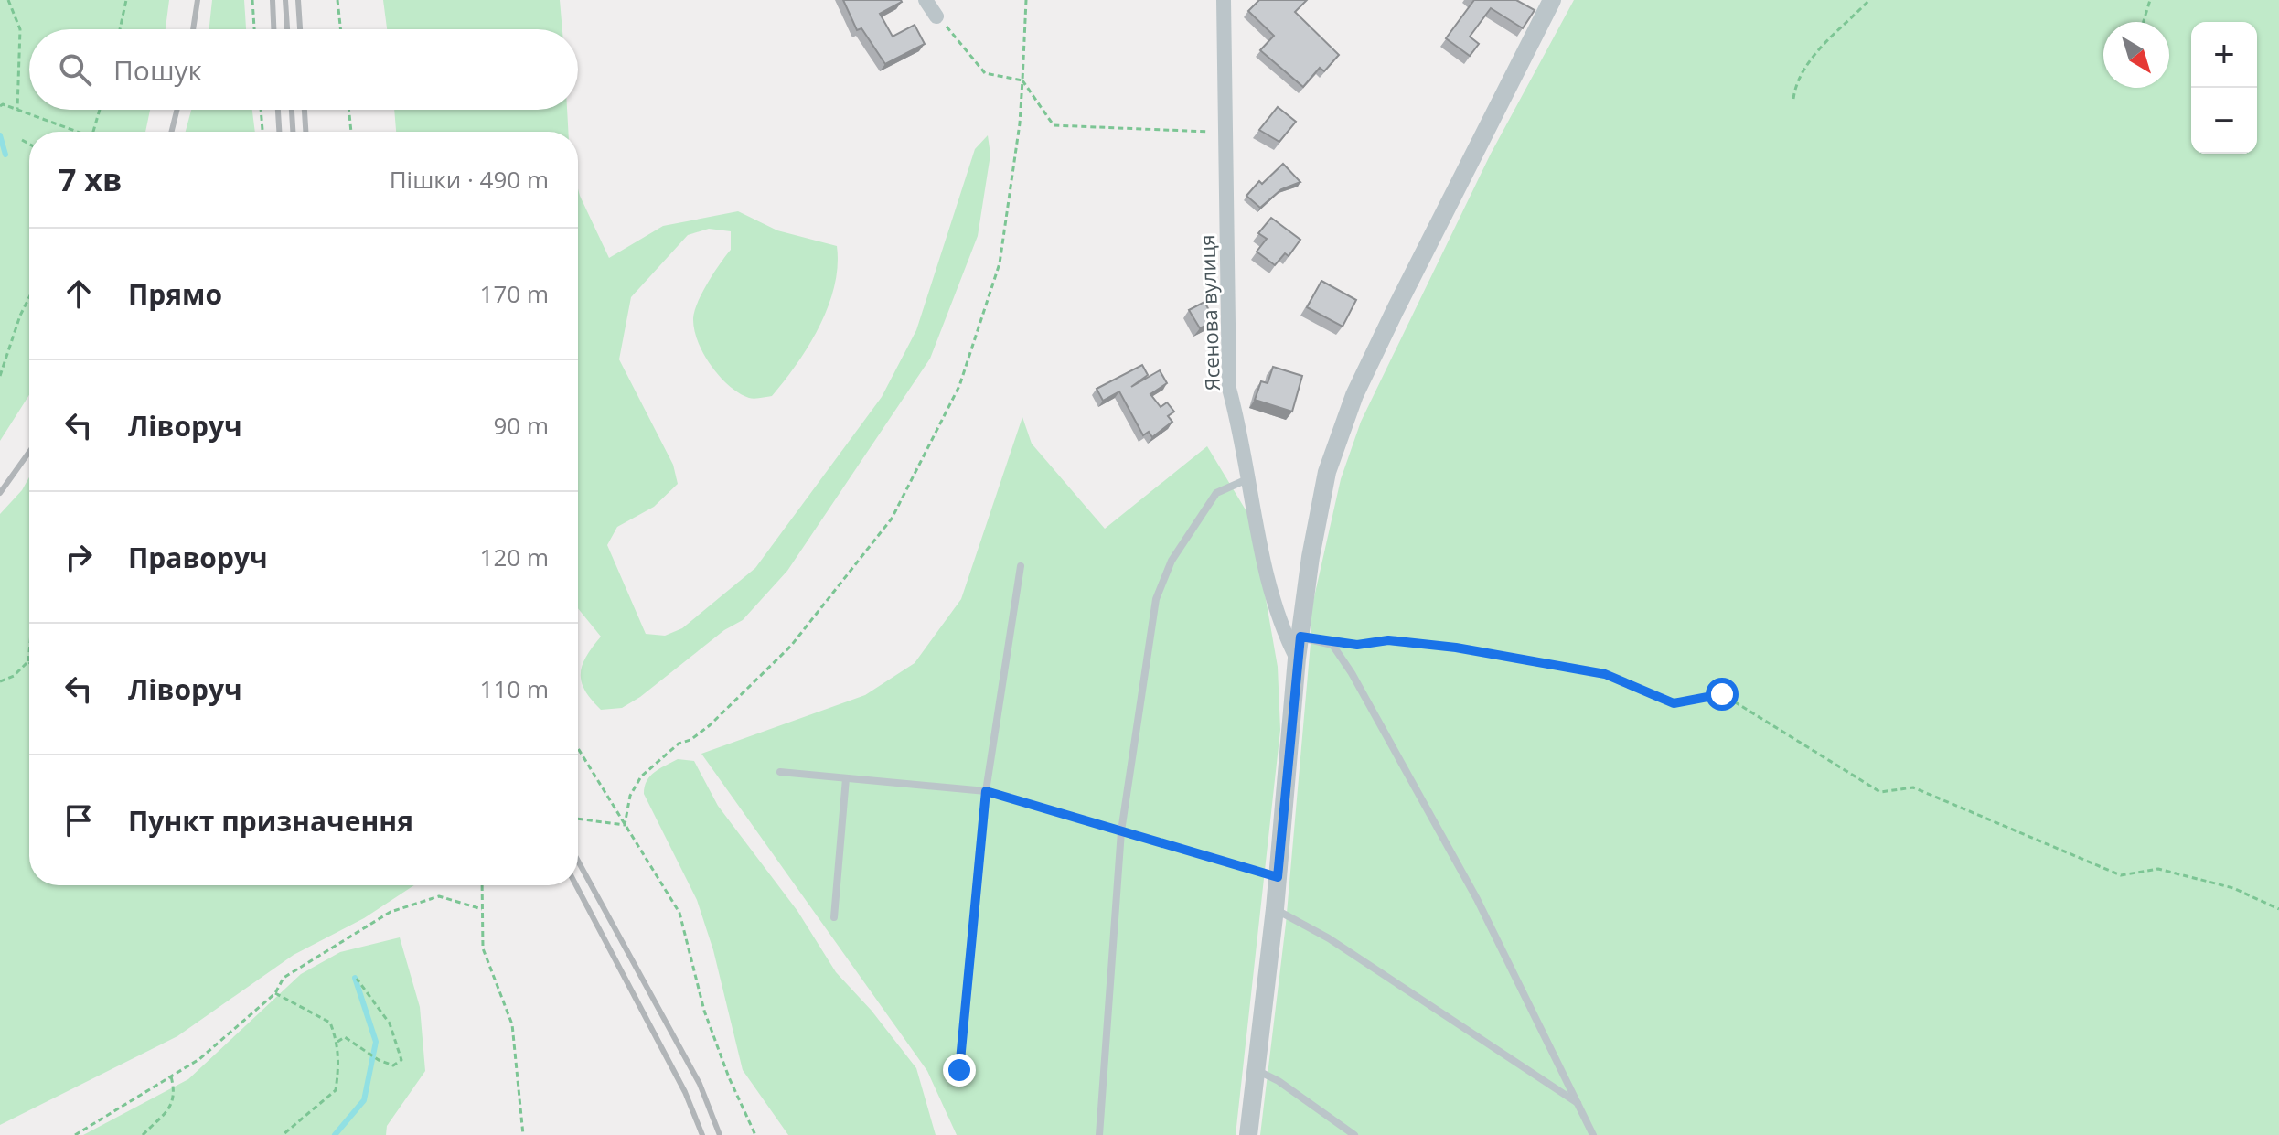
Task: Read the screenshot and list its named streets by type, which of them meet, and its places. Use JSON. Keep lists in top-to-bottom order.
{
  "streets": {
    "street": ["Ясенова вулиця"]
  },
  "north": "bottom right",
  "page": {
    "map_buttons": ["+", "−"],
    "search": "Пошук",
    "heading": ["7 хв", "Пішки · 490 m"],
    "list": [
      ["Прямо", "170 m"],
      ["Ліворуч", "90 m"],
      ["Праворуч", "120 m"],
      ["Ліворуч", "110 m"],
      "Пункт призначення"
    ]
  }
}
